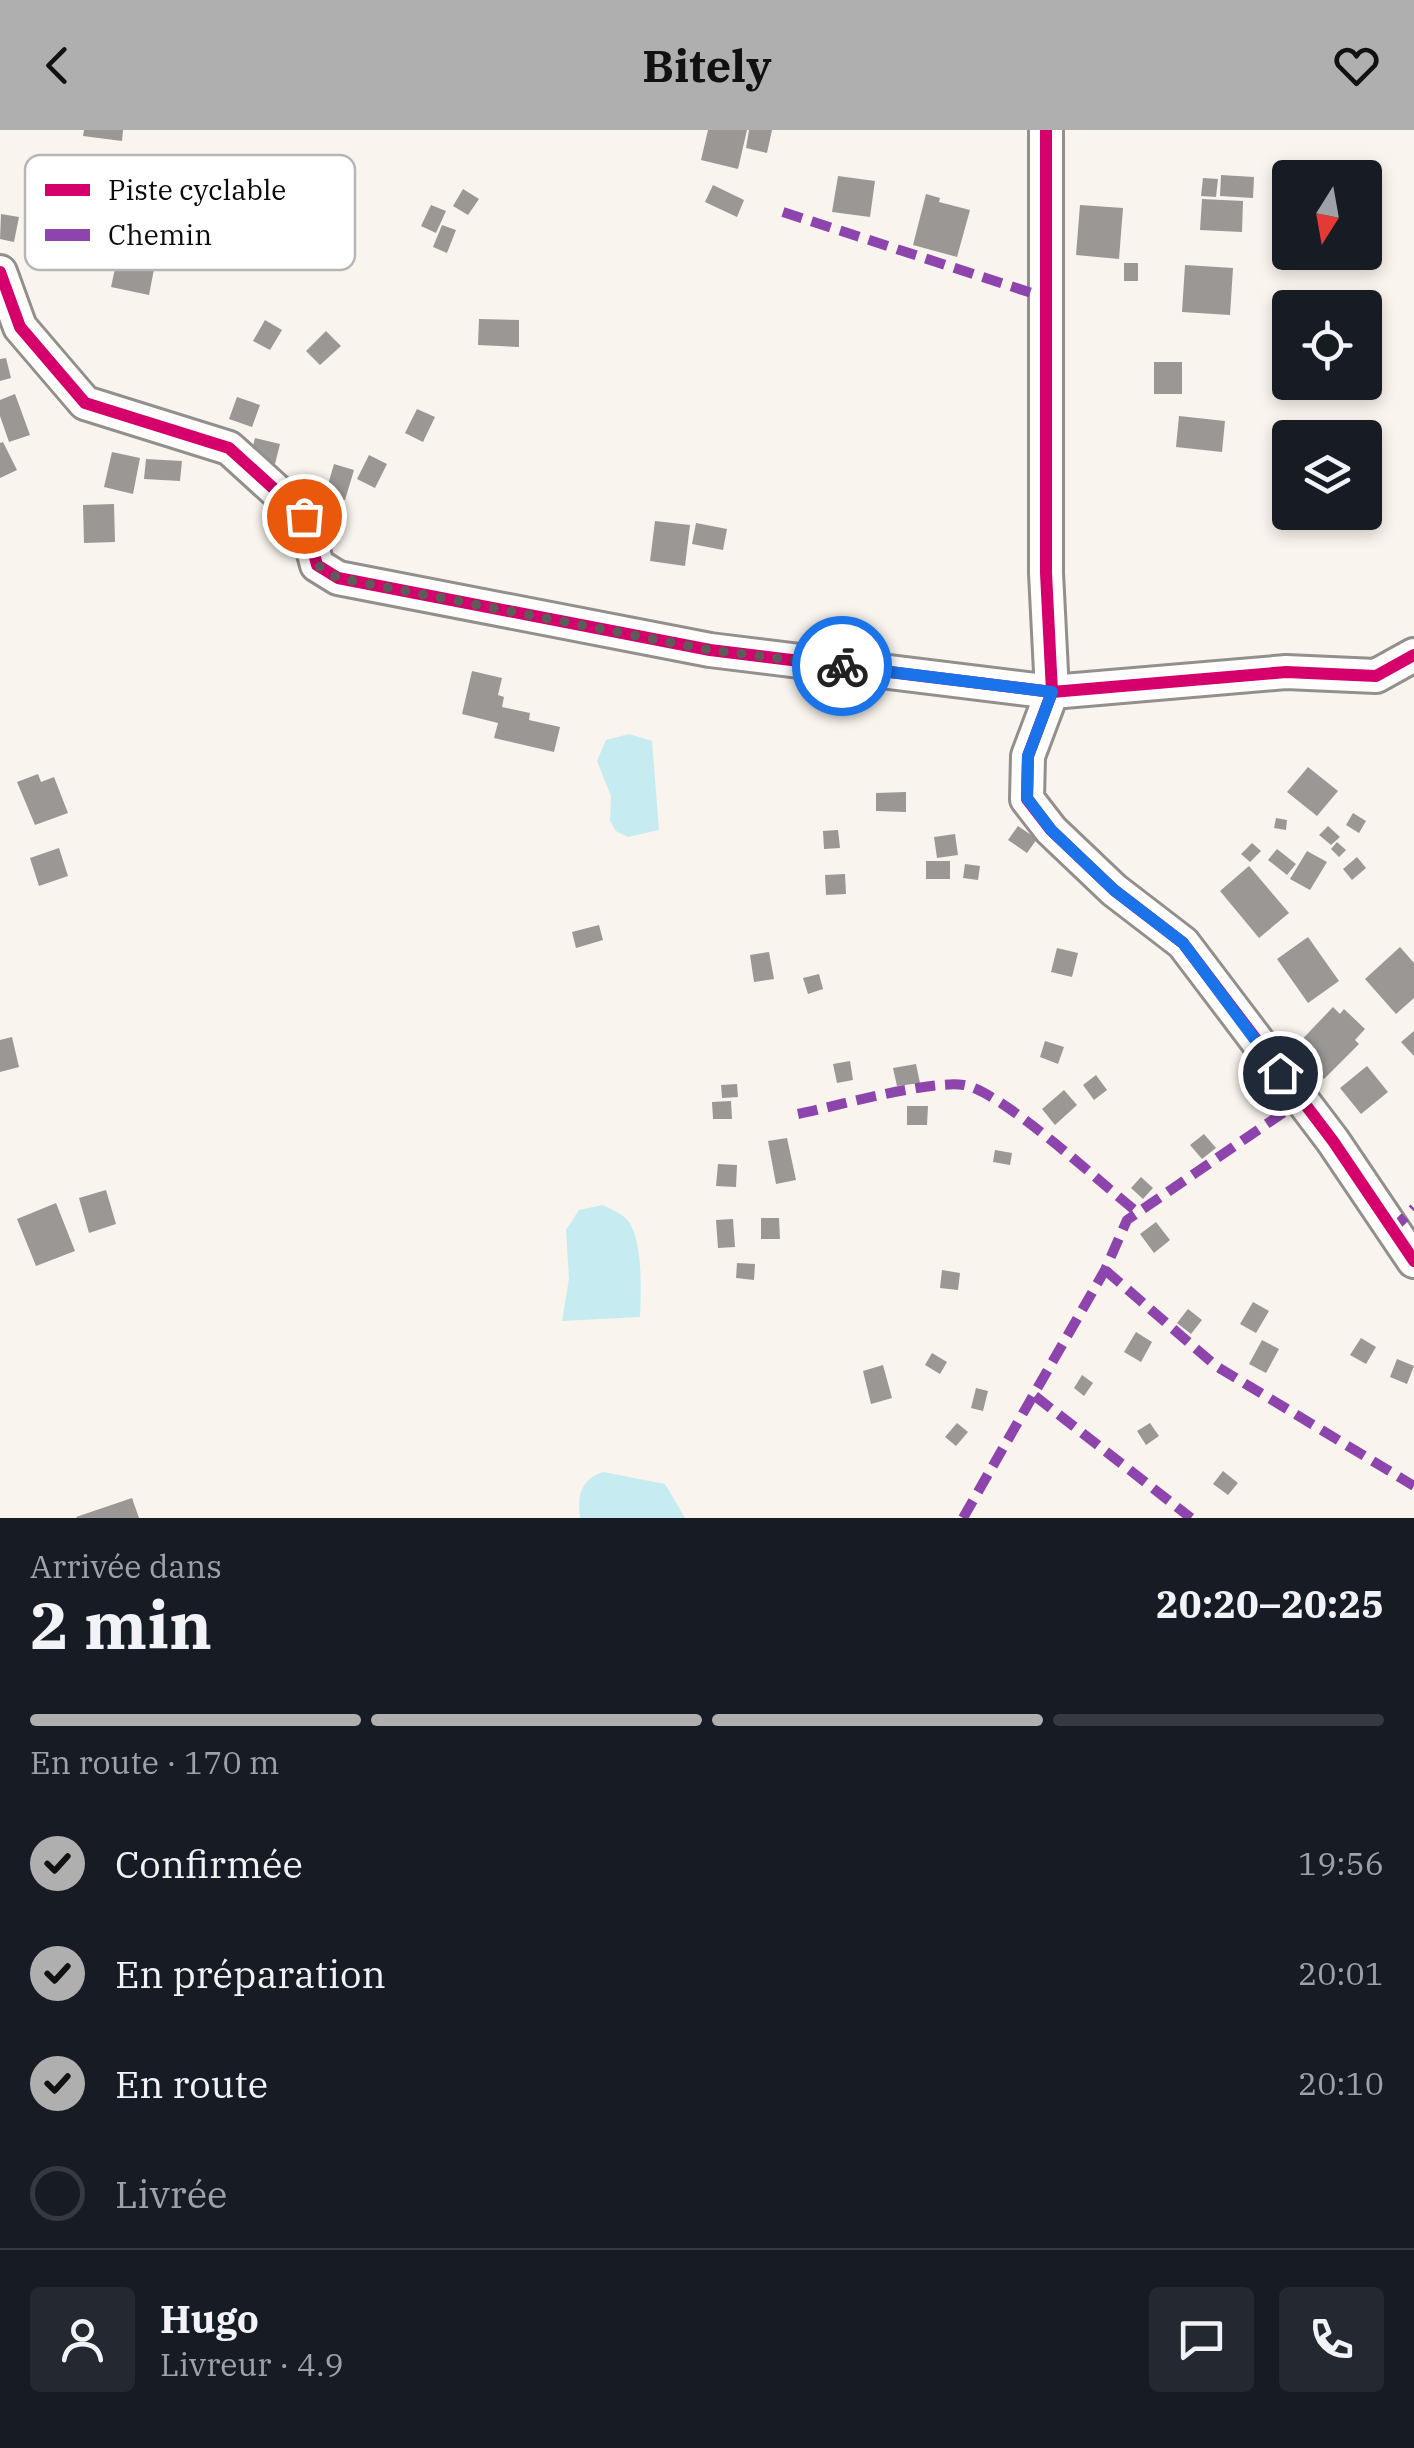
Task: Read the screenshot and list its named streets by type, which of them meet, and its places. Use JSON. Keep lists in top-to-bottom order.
{
  "legend": ["Piste cyclable", "Chemin"],
  "north": "bottom",
  "page": {
    "header": "Bitely",
    "heading": ["2 min", "Arrivée dans", "20:20–20:25"],
    "panel": ["Hugo", "Livreur · 4.9"],
    "bar": "En route · 170 m",
    "list": [
      ["Confirmée", "19:56"],
      ["En préparation", "20:01"],
      ["En route", "20:10"],
      "Livrée"
    ]
  }
}
